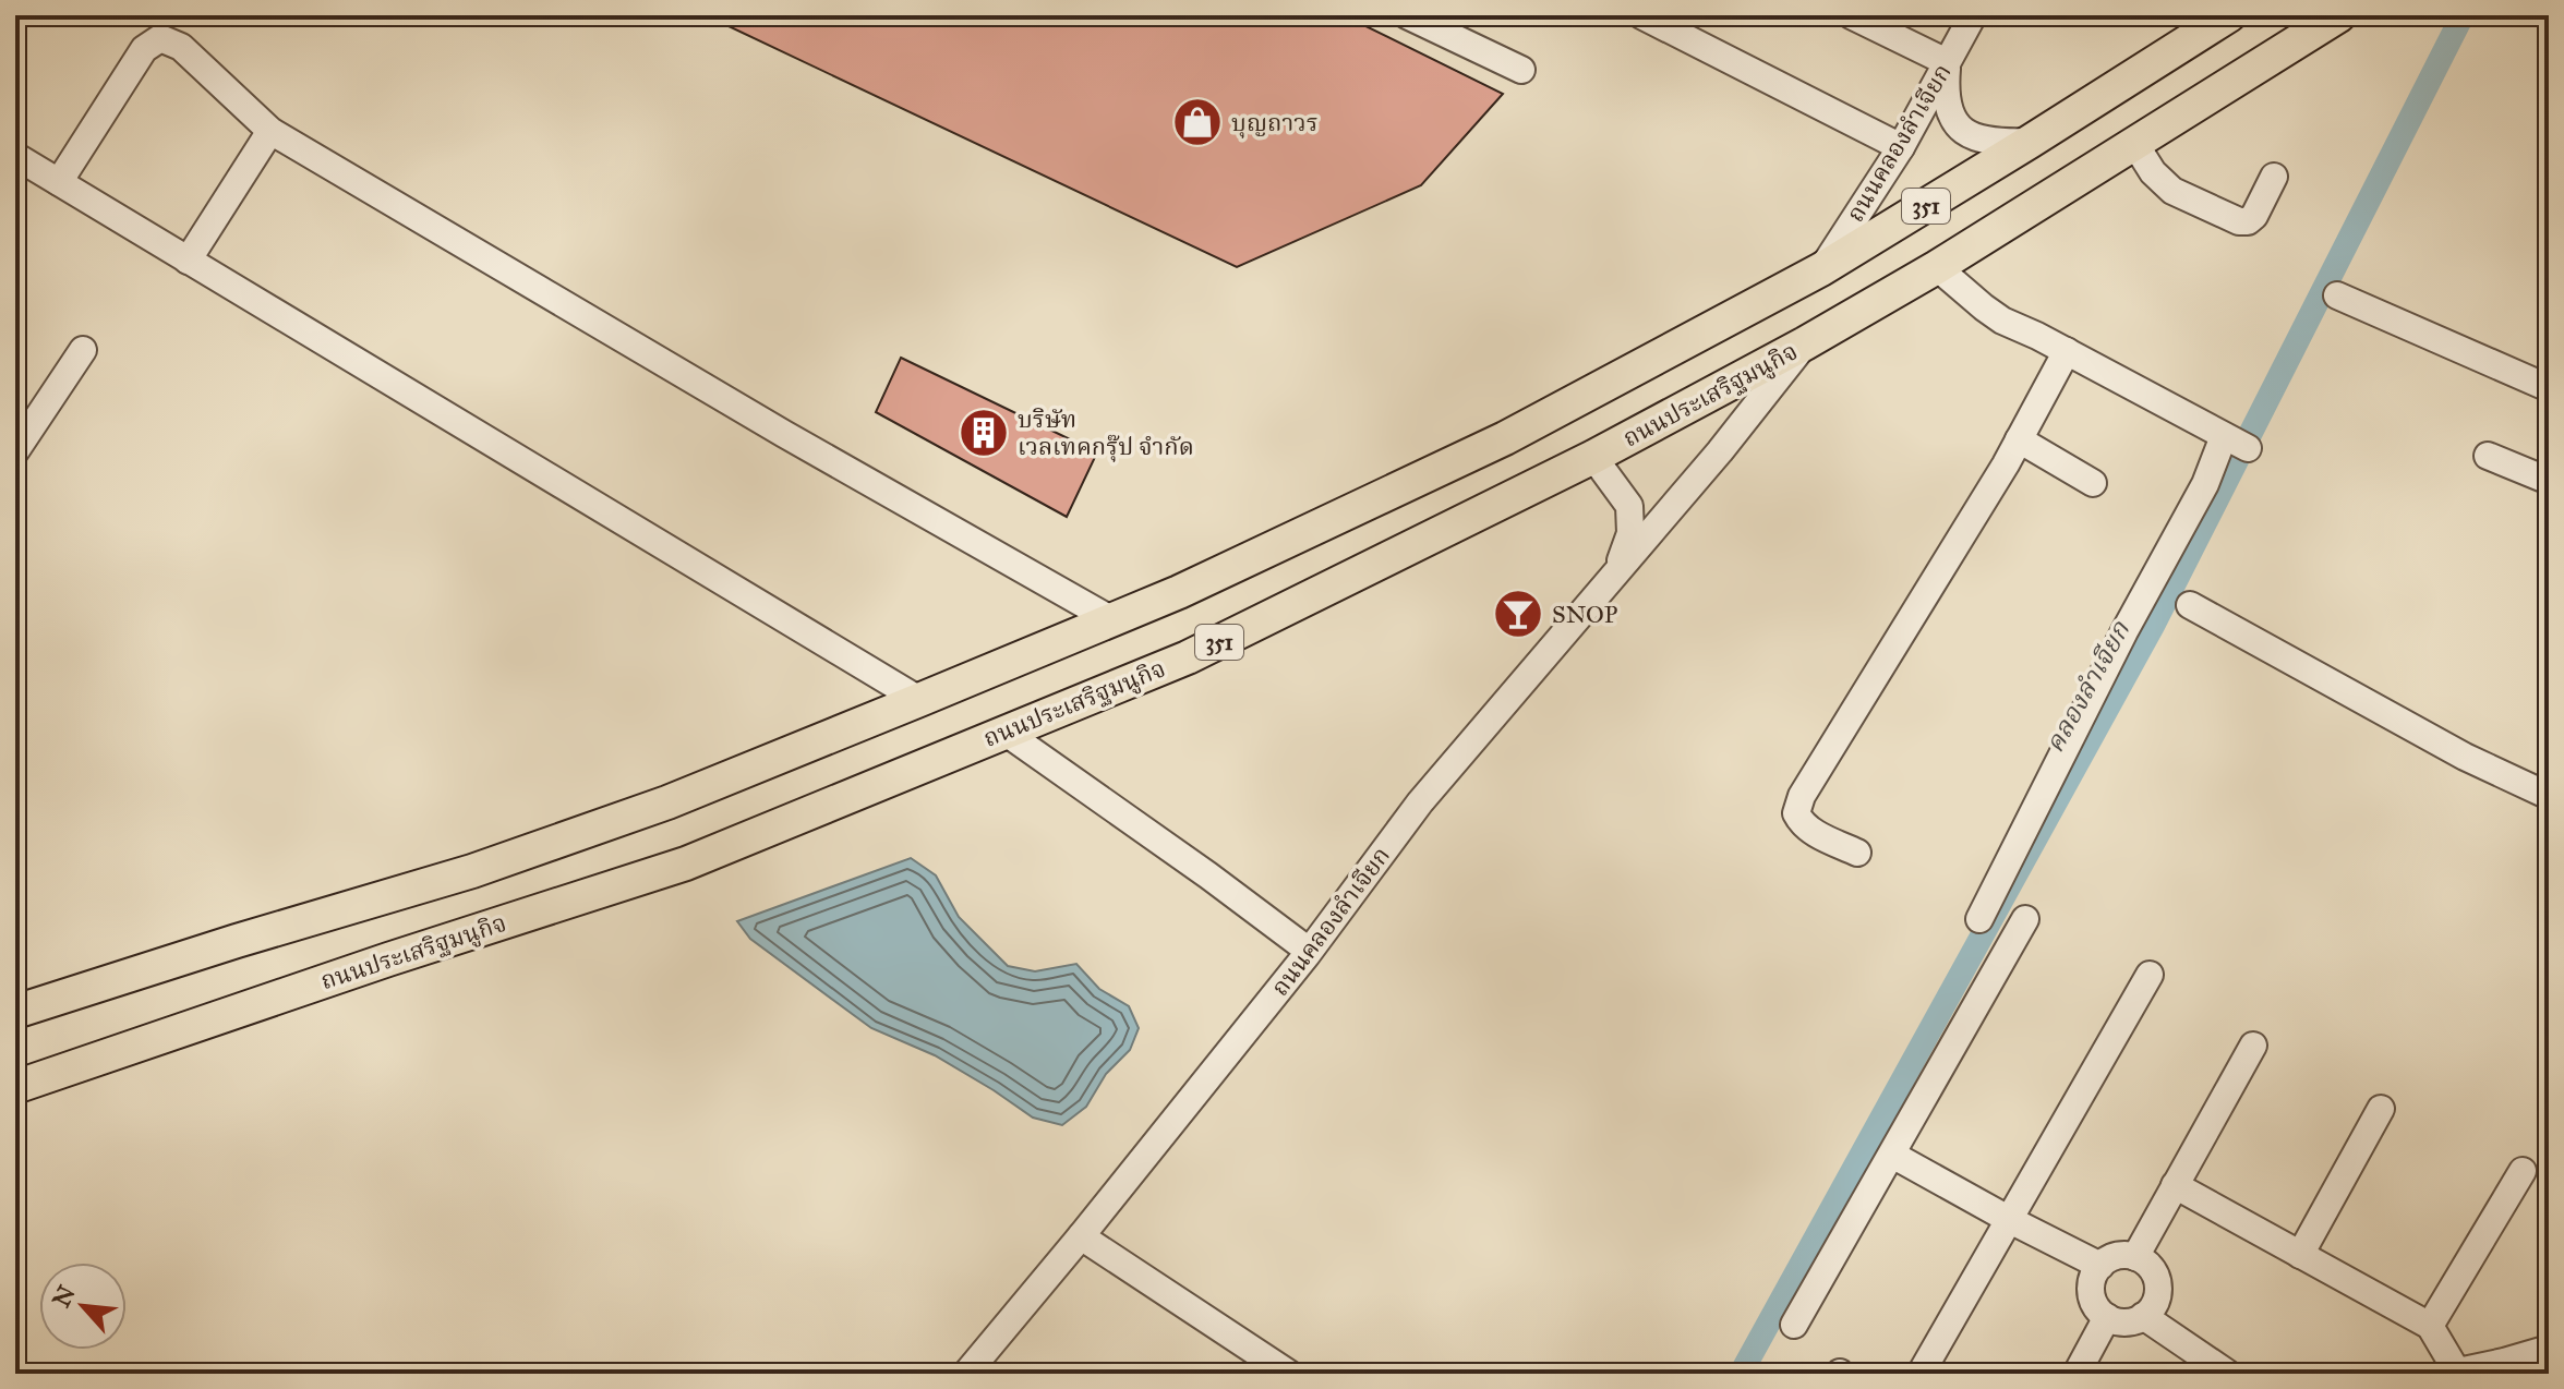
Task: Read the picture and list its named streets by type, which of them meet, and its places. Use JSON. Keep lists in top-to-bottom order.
{
  "streets": {
    "main road": ["351", "ถนนประเสริฐมนูกิจ"],
    "street": ["ถนนคลองลำเจียก"]
  },
  "crossings": [
    ["ถนนคลองลำเจียก", "351"],
    ["ถนนคลองลำเจียก", "ถนนประเสริฐมนูกิจ"]
  ],
  "water": ["คลองลำเจียก"],
  "places": {
    "shop": ["บุญถาวร"],
    "building": ["บริษัท เวลเทคกรุ๊ป จำกัด"],
    "bar": ["SNOP"]
  },
  "north": "top left"
}
